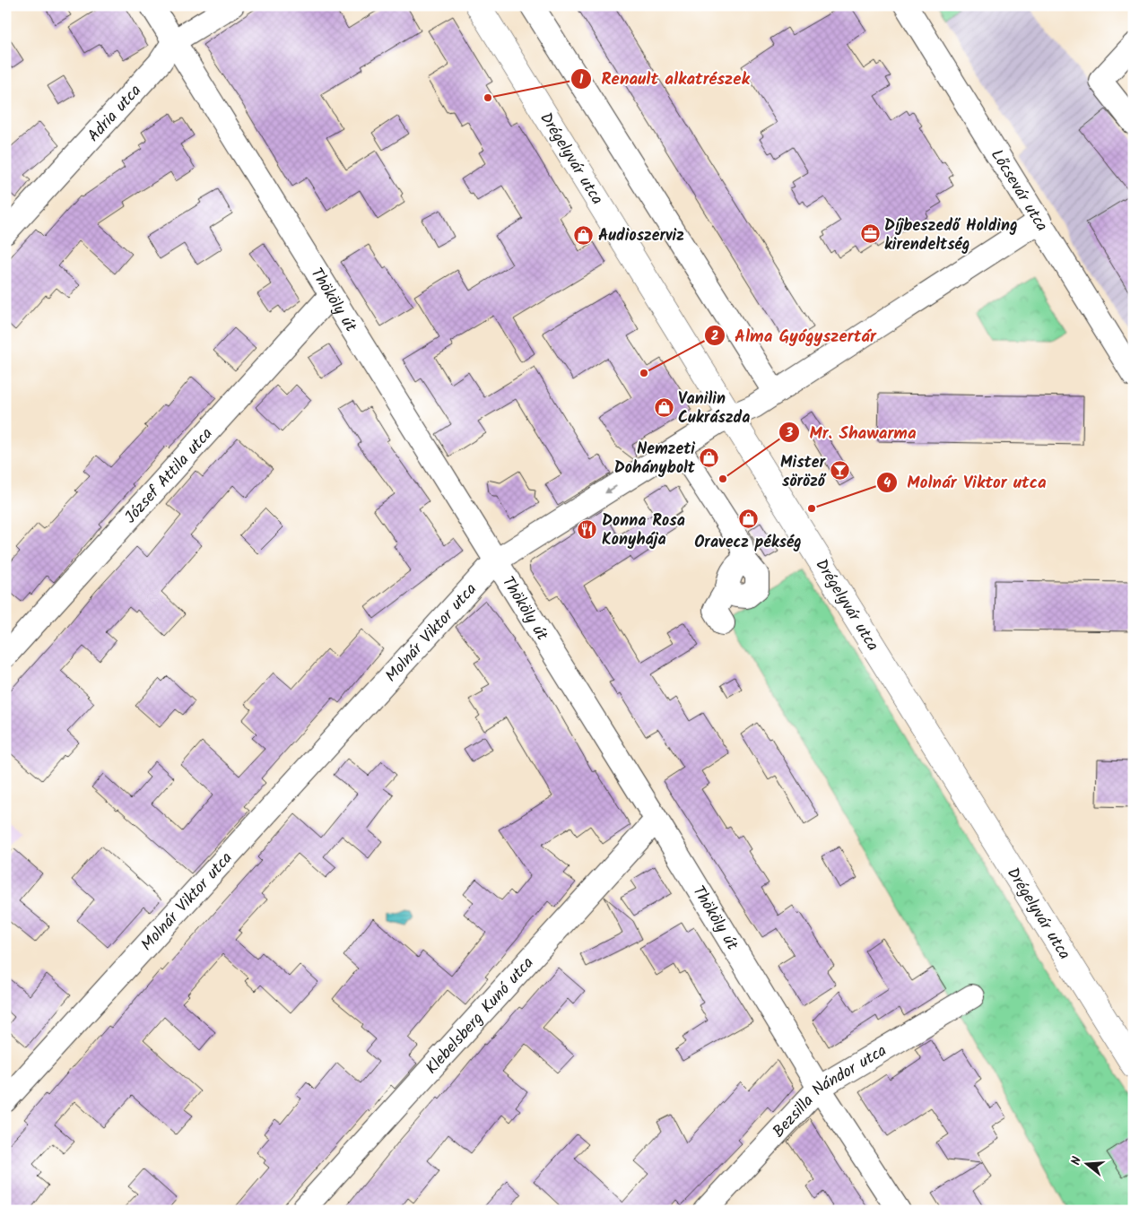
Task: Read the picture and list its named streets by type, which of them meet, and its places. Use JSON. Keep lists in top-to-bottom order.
{
  "streets": {
    "main road": ["Drégelyvár utca"],
    "street": [
      "Adria utca",
      "Lőcsevár utca",
      "Thököly út",
      "József Attila utca",
      "Molnár Viktor utca",
      "Klebelsberg Kunó utca",
      "Bezsilla Nándor utca"
    ]
  },
  "crossings": [
    ["Adria utca", "Thököly út"],
    ["Drégelyvár utca", "Molnár Viktor utca"],
    ["Lőcsevár utca", "Molnár Viktor utca"],
    ["Thököly út", "József Attila utca"],
    ["Thököly út", "Molnár Viktor utca"],
    ["Thököly út", "Klebelsberg Kunó utca"],
    ["Thököly út", "Bezsilla Nándor utca"]
  ],
  "places": {
    "other": [
      "Renault alkatrészek",
      "Alma Gyógyszertár",
      "Mr. Shawarma",
      "Molnár Viktor utca"
    ],
    "office": ["Díjbeszedő Holding kirendeltség"],
    "shop": [
      "Audioszerviz",
      "Vanilin Cukrászda",
      "Nemzeti Dohánybolt",
      "Oravecz pékség"
    ],
    "bar": ["Mister söröző"],
    "restaurant": ["Donna Rosa Konyhája"]
  },
  "north": "left"
}
